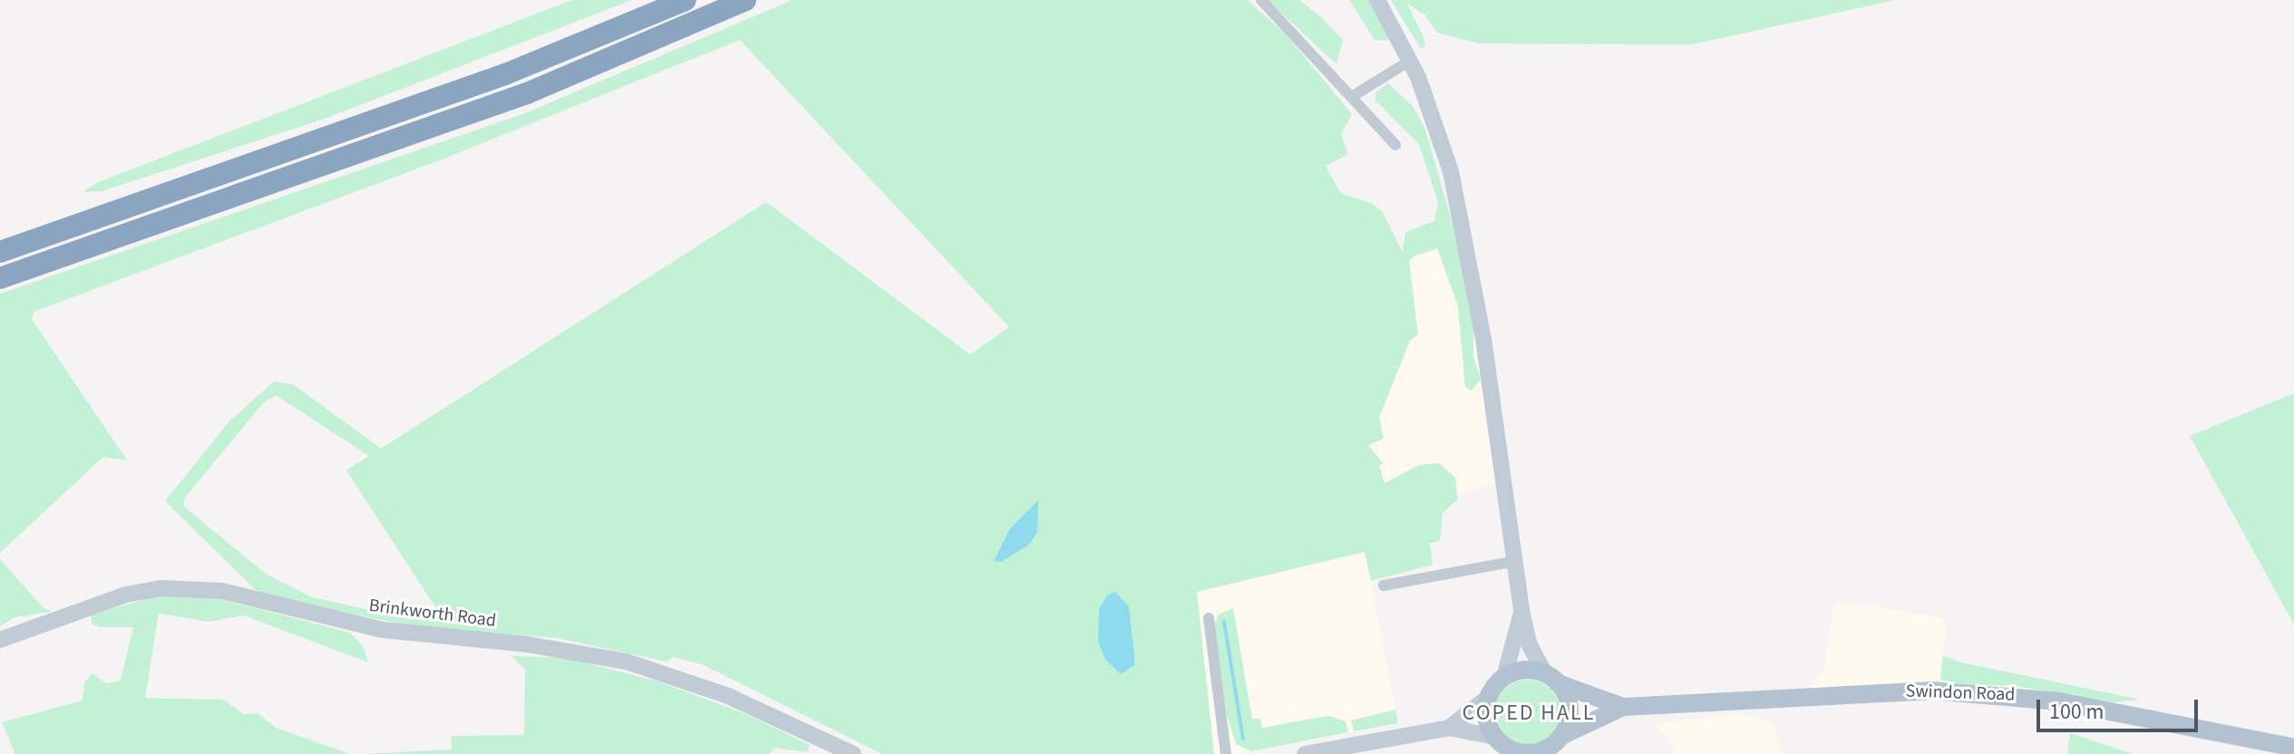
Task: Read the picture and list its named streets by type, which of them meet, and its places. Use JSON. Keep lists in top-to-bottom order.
{
  "streets": {
    "main road": ["Brinkworth Road", "Swindon Road"]
  },
  "districts": ["COPED HALL"],
  "scale_bar": "100 m"
}
